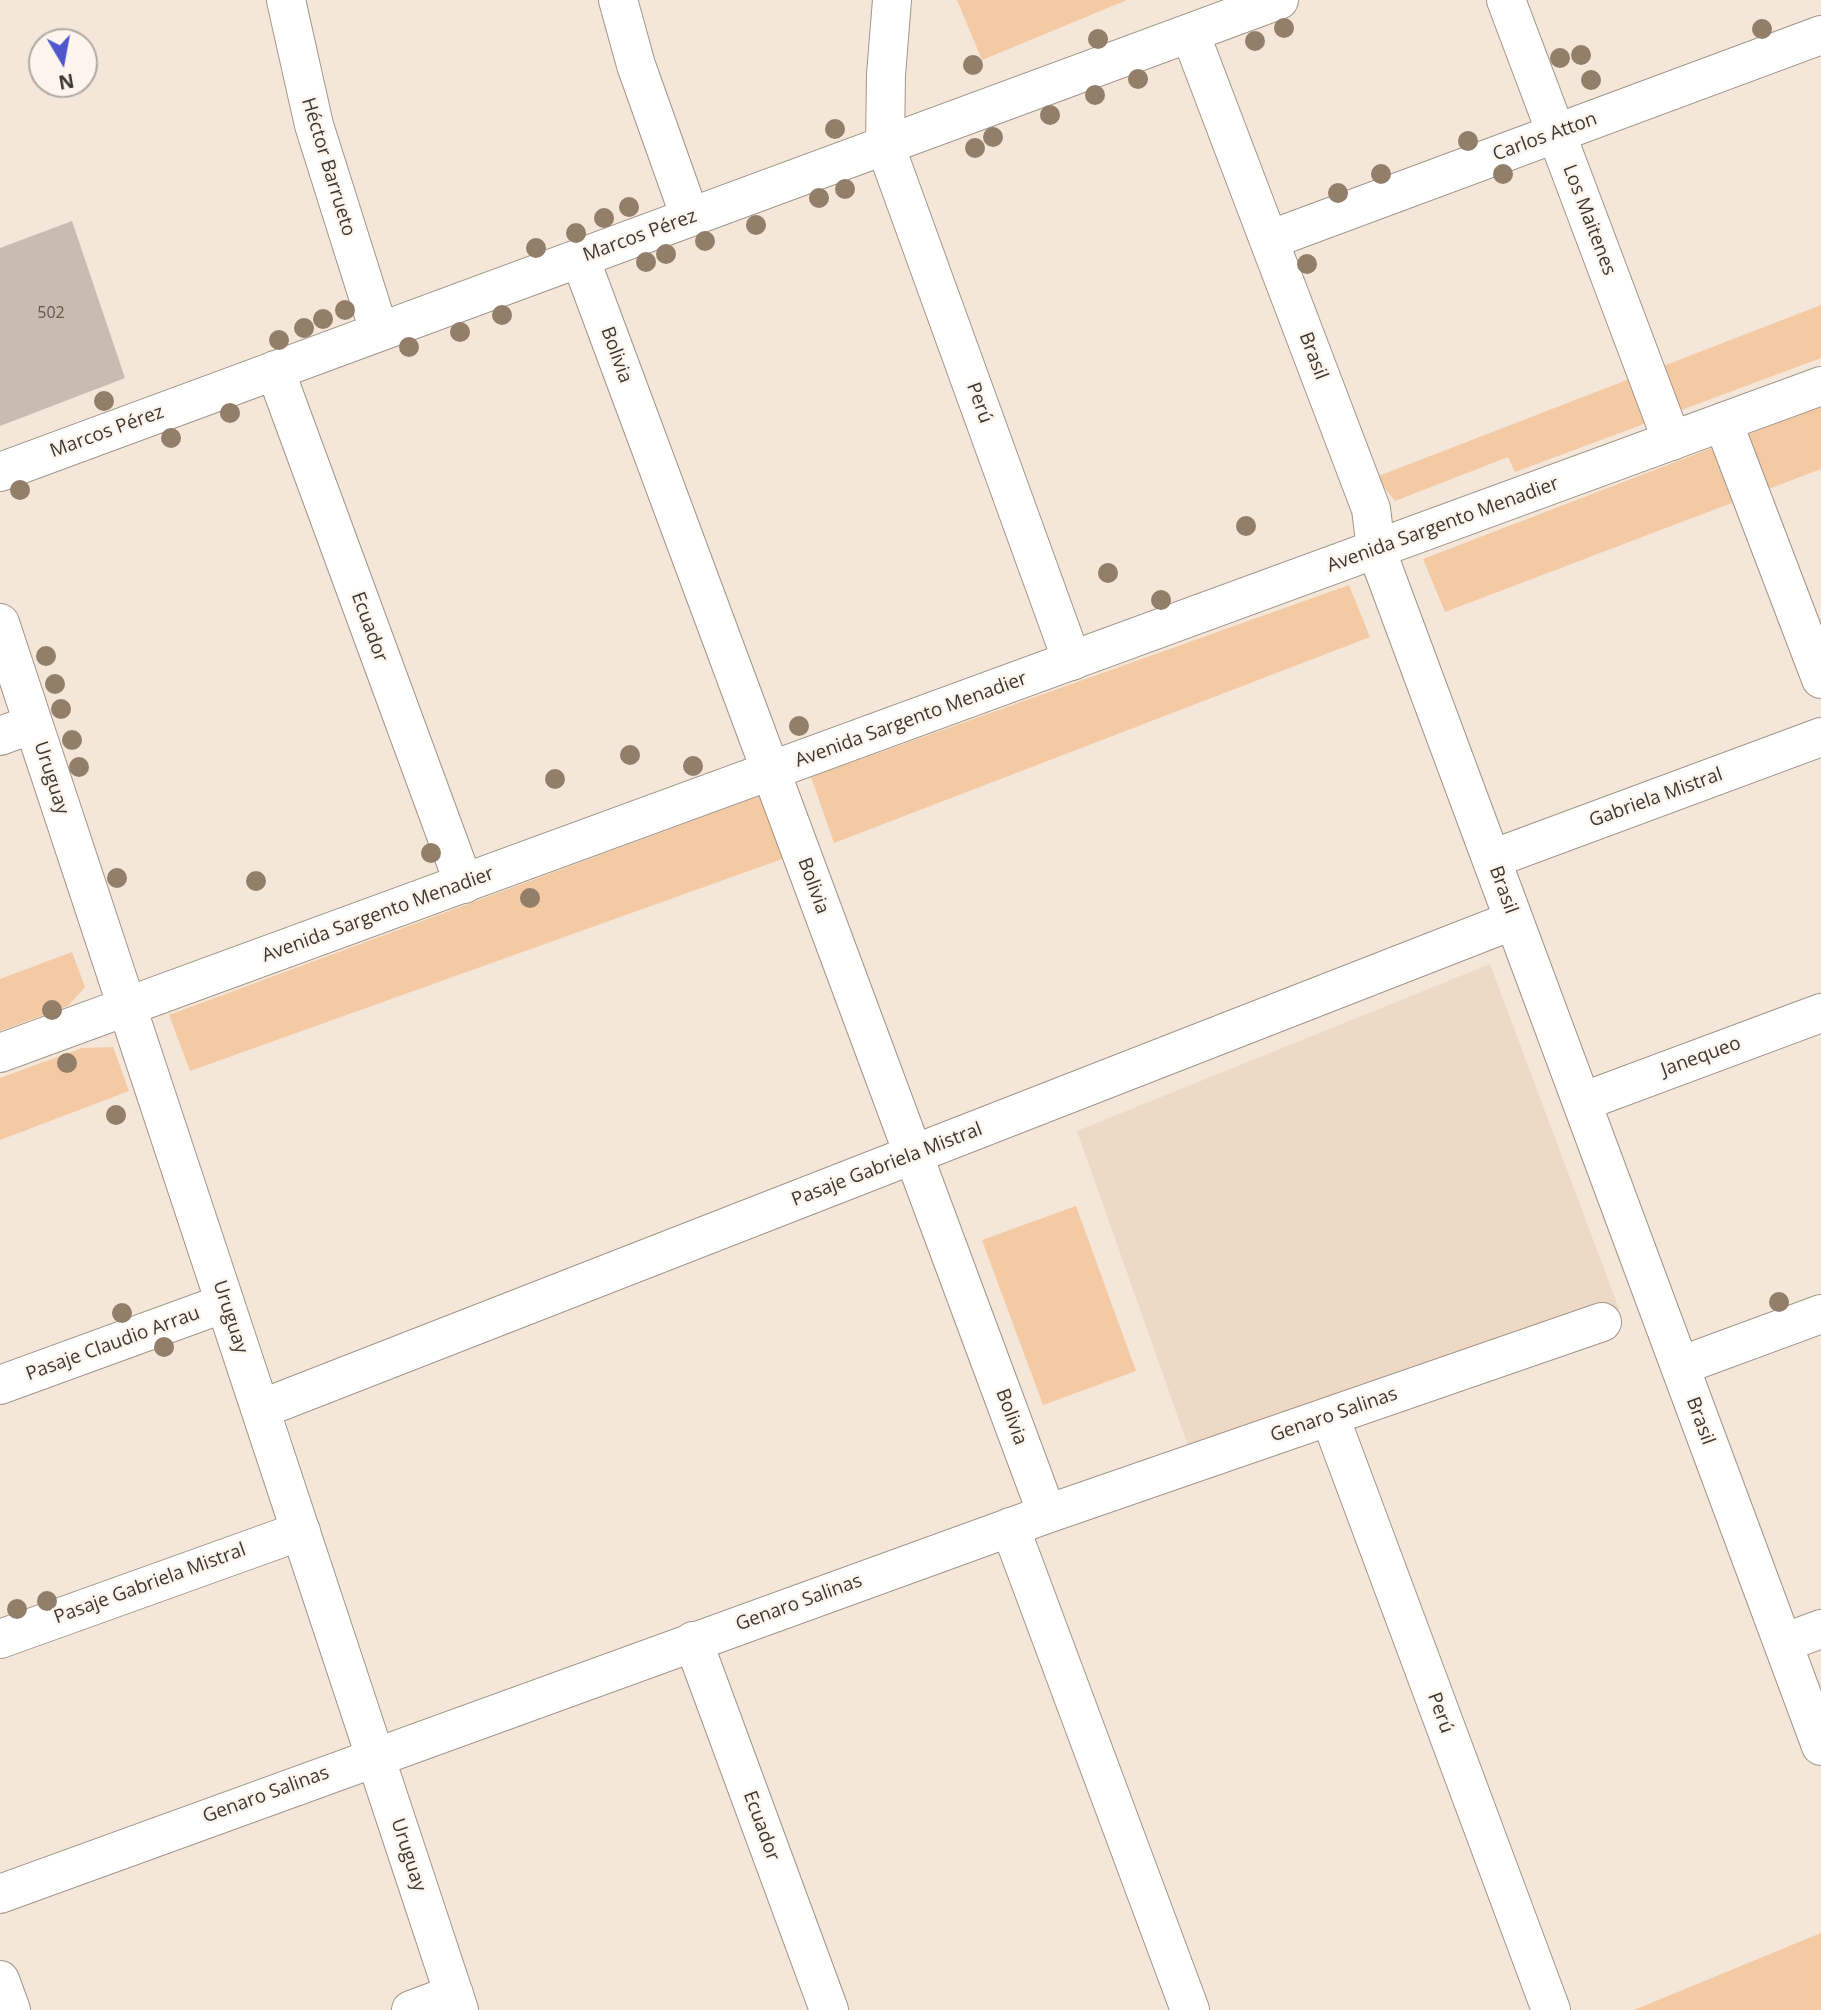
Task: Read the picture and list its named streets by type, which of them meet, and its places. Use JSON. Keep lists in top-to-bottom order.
{
  "streets": {
    "street": [
      "Carlos Atton",
      "Héctor Barrueto",
      "Los Maitenes",
      "Marcos Pérez",
      "Bolivia",
      "Brasil",
      "Perú",
      "Avenida Sargento Menadier",
      "Ecuador",
      "Uruguay",
      "Gabriela Mistral",
      "Janequeo",
      "Pasaje Gabriela Mistral",
      "Pasaje Claudio Arrau",
      "Genaro Salinas"
    ]
  },
  "crossings": [
    ["Carlos Atton", "Los Maitenes"],
    ["Carlos Atton", "Brasil"],
    ["Héctor Barrueto", "Marcos Pérez"],
    ["Los Maitenes", "Avenida Sargento Menadier"],
    ["Marcos Pérez", "Bolivia"],
    ["Marcos Pérez", "Brasil"],
    ["Marcos Pérez", "Perú"],
    ["Marcos Pérez", "Ecuador"],
    ["Bolivia", "Avenida Sargento Menadier"],
    ["Bolivia", "Pasaje Gabriela Mistral"],
    ["Bolivia", "Genaro Salinas"],
    ["Brasil", "Avenida Sargento Menadier"],
    ["Brasil", "Gabriela Mistral"],
    ["Brasil", "Janequeo"],
    ["Brasil", "Pasaje Gabriela Mistral"],
    ["Perú", "Avenida Sargento Menadier"],
    ["Perú", "Genaro Salinas"],
    ["Avenida Sargento Menadier", "Ecuador"],
    ["Avenida Sargento Menadier", "Uruguay"],
    ["Ecuador", "Genaro Salinas"],
    ["Uruguay", "Pasaje Gabriela Mistral"],
    ["Uruguay", "Pasaje Claudio Arrau"],
    ["Uruguay", "Genaro Salinas"]
  ],
  "house_numbers": ["502"],
  "north": "bottom"
}
